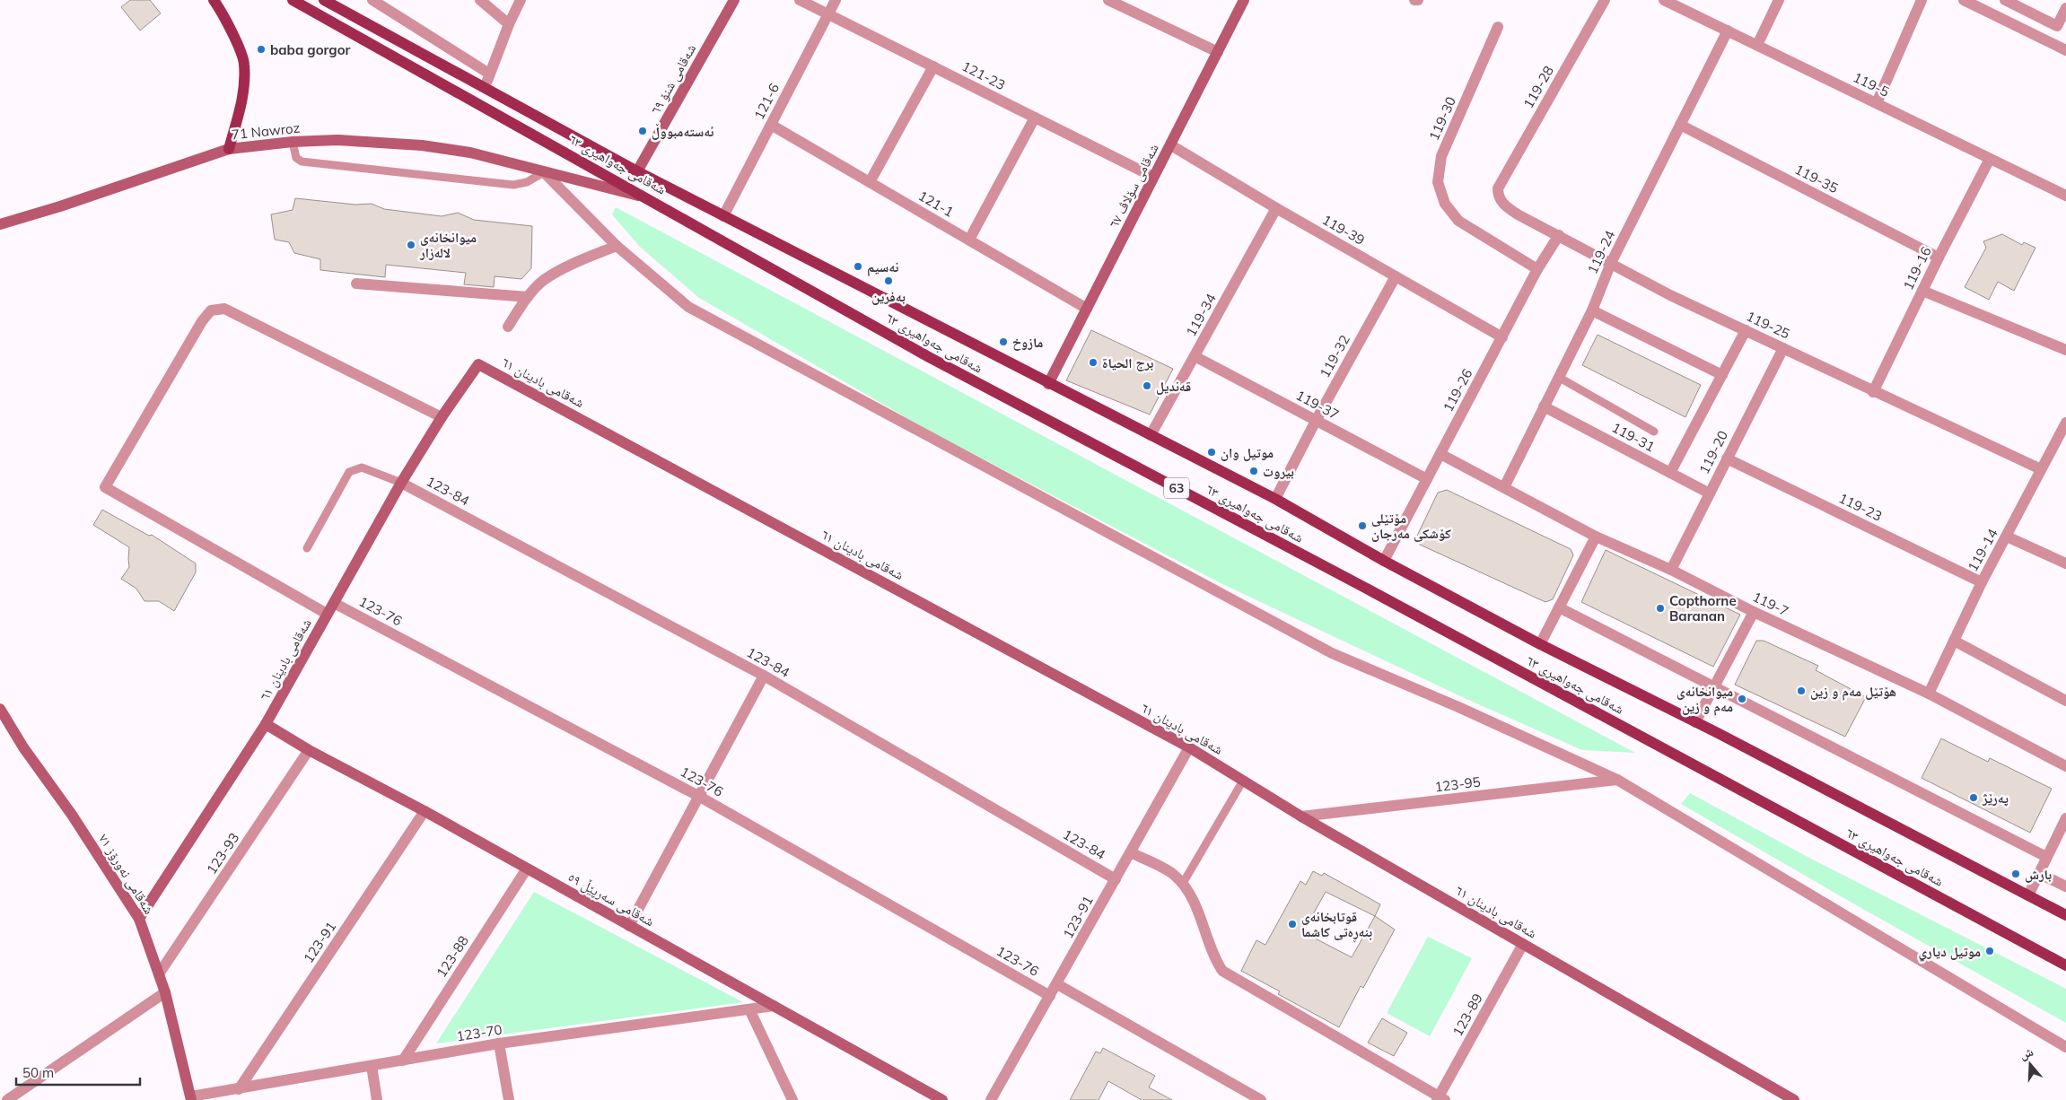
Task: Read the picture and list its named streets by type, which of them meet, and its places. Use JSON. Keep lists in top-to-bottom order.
{
  "streets": {
    "main road": ["شەقامی جەواهیری ٦٣", "63"],
    "street": [
      "121-23",
      "شەقامی شنۆ ٦٩",
      "119-5",
      "119-28",
      "121-6",
      "119-30",
      "71 Nawroz",
      "119-35",
      "شەقامی سۆلاڤ ٦٧",
      "121-1",
      "119-39",
      "119-24",
      "119-16",
      "119-34",
      "119-25",
      "119-32",
      "شەقامی بادینان ٦١",
      "119-26",
      "119-37",
      "119-31",
      "119-20",
      "123-84",
      "119-23",
      "119-14",
      "119-7",
      "123-76",
      "123-95",
      "123-93",
      "شەقامی نەورۆز ٧١",
      "شەقامی سەرپێڵ ٥٩",
      "123-91",
      "123-88",
      "123-89",
      "123-70"
    ]
  },
  "crossings": [
    ["121-23", "121-6"],
    ["121-23", "شەقامی سۆلاڤ ٦٧"],
    ["شەقامی شنۆ ٦٩", "شەقامی جەواهیری ٦٣"],
    ["119-5", "119-24"],
    ["119-5", "119-16"],
    ["119-28", "119-25"],
    ["121-6", "شەقامی جەواهیری ٦٣"],
    ["121-6", "121-1"],
    ["119-30", "119-26"],
    ["71 Nawroz", "شەقامی جەواهیری ٦٣"],
    ["شەقامی جەواهیری ٦٣", "شەقامی سۆلاڤ ٦٧"],
    ["شەقامی جەواهیری ٦٣", "119-34"],
    ["شەقامی جەواهیری ٦٣", "119-32"],
    ["شەقامی جەواهیری ٦٣", "119-26"],
    ["119-35", "119-24"],
    ["119-35", "119-16"],
    ["شەقامی سۆلاڤ ٦٧", "121-1"],
    ["شەقامی سۆلاڤ ٦٧", "119-39"],
    ["119-39", "119-34"],
    ["119-39", "119-32"],
    ["119-39", "119-26"],
    ["119-24", "119-25"],
    ["119-24", "119-31"],
    ["119-24", "119-7"],
    ["119-16", "119-25"],
    ["119-34", "119-37"],
    ["119-25", "119-26"],
    ["119-25", "119-20"],
    ["119-25", "119-14"],
    ["119-32", "119-37"],
    ["شەقامی بادینان ٦١", "123-84"],
    ["شەقامی بادینان ٦١", "123-76"],
    ["شەقامی بادینان ٦١", "123-95"],
    ["شەقامی بادینان ٦١", "شەقامی نەورۆز ٧١"],
    ["شەقامی بادینان ٦١", "شەقامی سەرپێڵ ٥٩"],
    ["شەقامی بادینان ٦١", "123-91"],
    ["شەقامی بادینان ٦١", "123-89"],
    ["119-26", "119-37"],
    ["119-26", "119-7"],
    ["119-31", "119-20"],
    ["119-20", "119-23"],
    ["119-20", "119-7"],
    ["123-84", "123-91"],
    ["119-23", "119-14"],
    ["119-14", "119-7"],
    ["123-76", "123-91"],
    ["123-93", "شەقامی نەورۆز ٧١"],
    ["123-93", "شەقامی سەرپێڵ ٥٩"],
    ["شەقامی نەورۆز ٧١", "123-70"],
    ["شەقامی سەرپێڵ ٥٩", "123-91"],
    ["شەقامی سەرپێڵ ٥٩", "123-88"],
    ["شەقامی سەرپێڵ ٥٩", "123-70"],
    ["123-91", "123-70"],
    ["123-88", "123-70"]
  ],
  "places": [
    "baba gorgor",
    "ئەستەمبووڵ",
    "میوانخانەی لالەزار",
    "نەسیم",
    "بەفرین",
    "مازوخ",
    "برج الحياة",
    "قەندیل",
    "موتيل وان",
    "بیروت",
    "مۆتێلی کۆشکی مەرجان",
    "Copthorne Baranan",
    "هۆتێل مەم و زین",
    "میوانخانەی مەم و زین",
    "پەرێژ",
    "بارش",
    "قوتابخانەی بنەڕەتی کاشما",
    "موتيل دياري"
  ],
  "scale_bar": "50 m",
  "north": "top"
}
